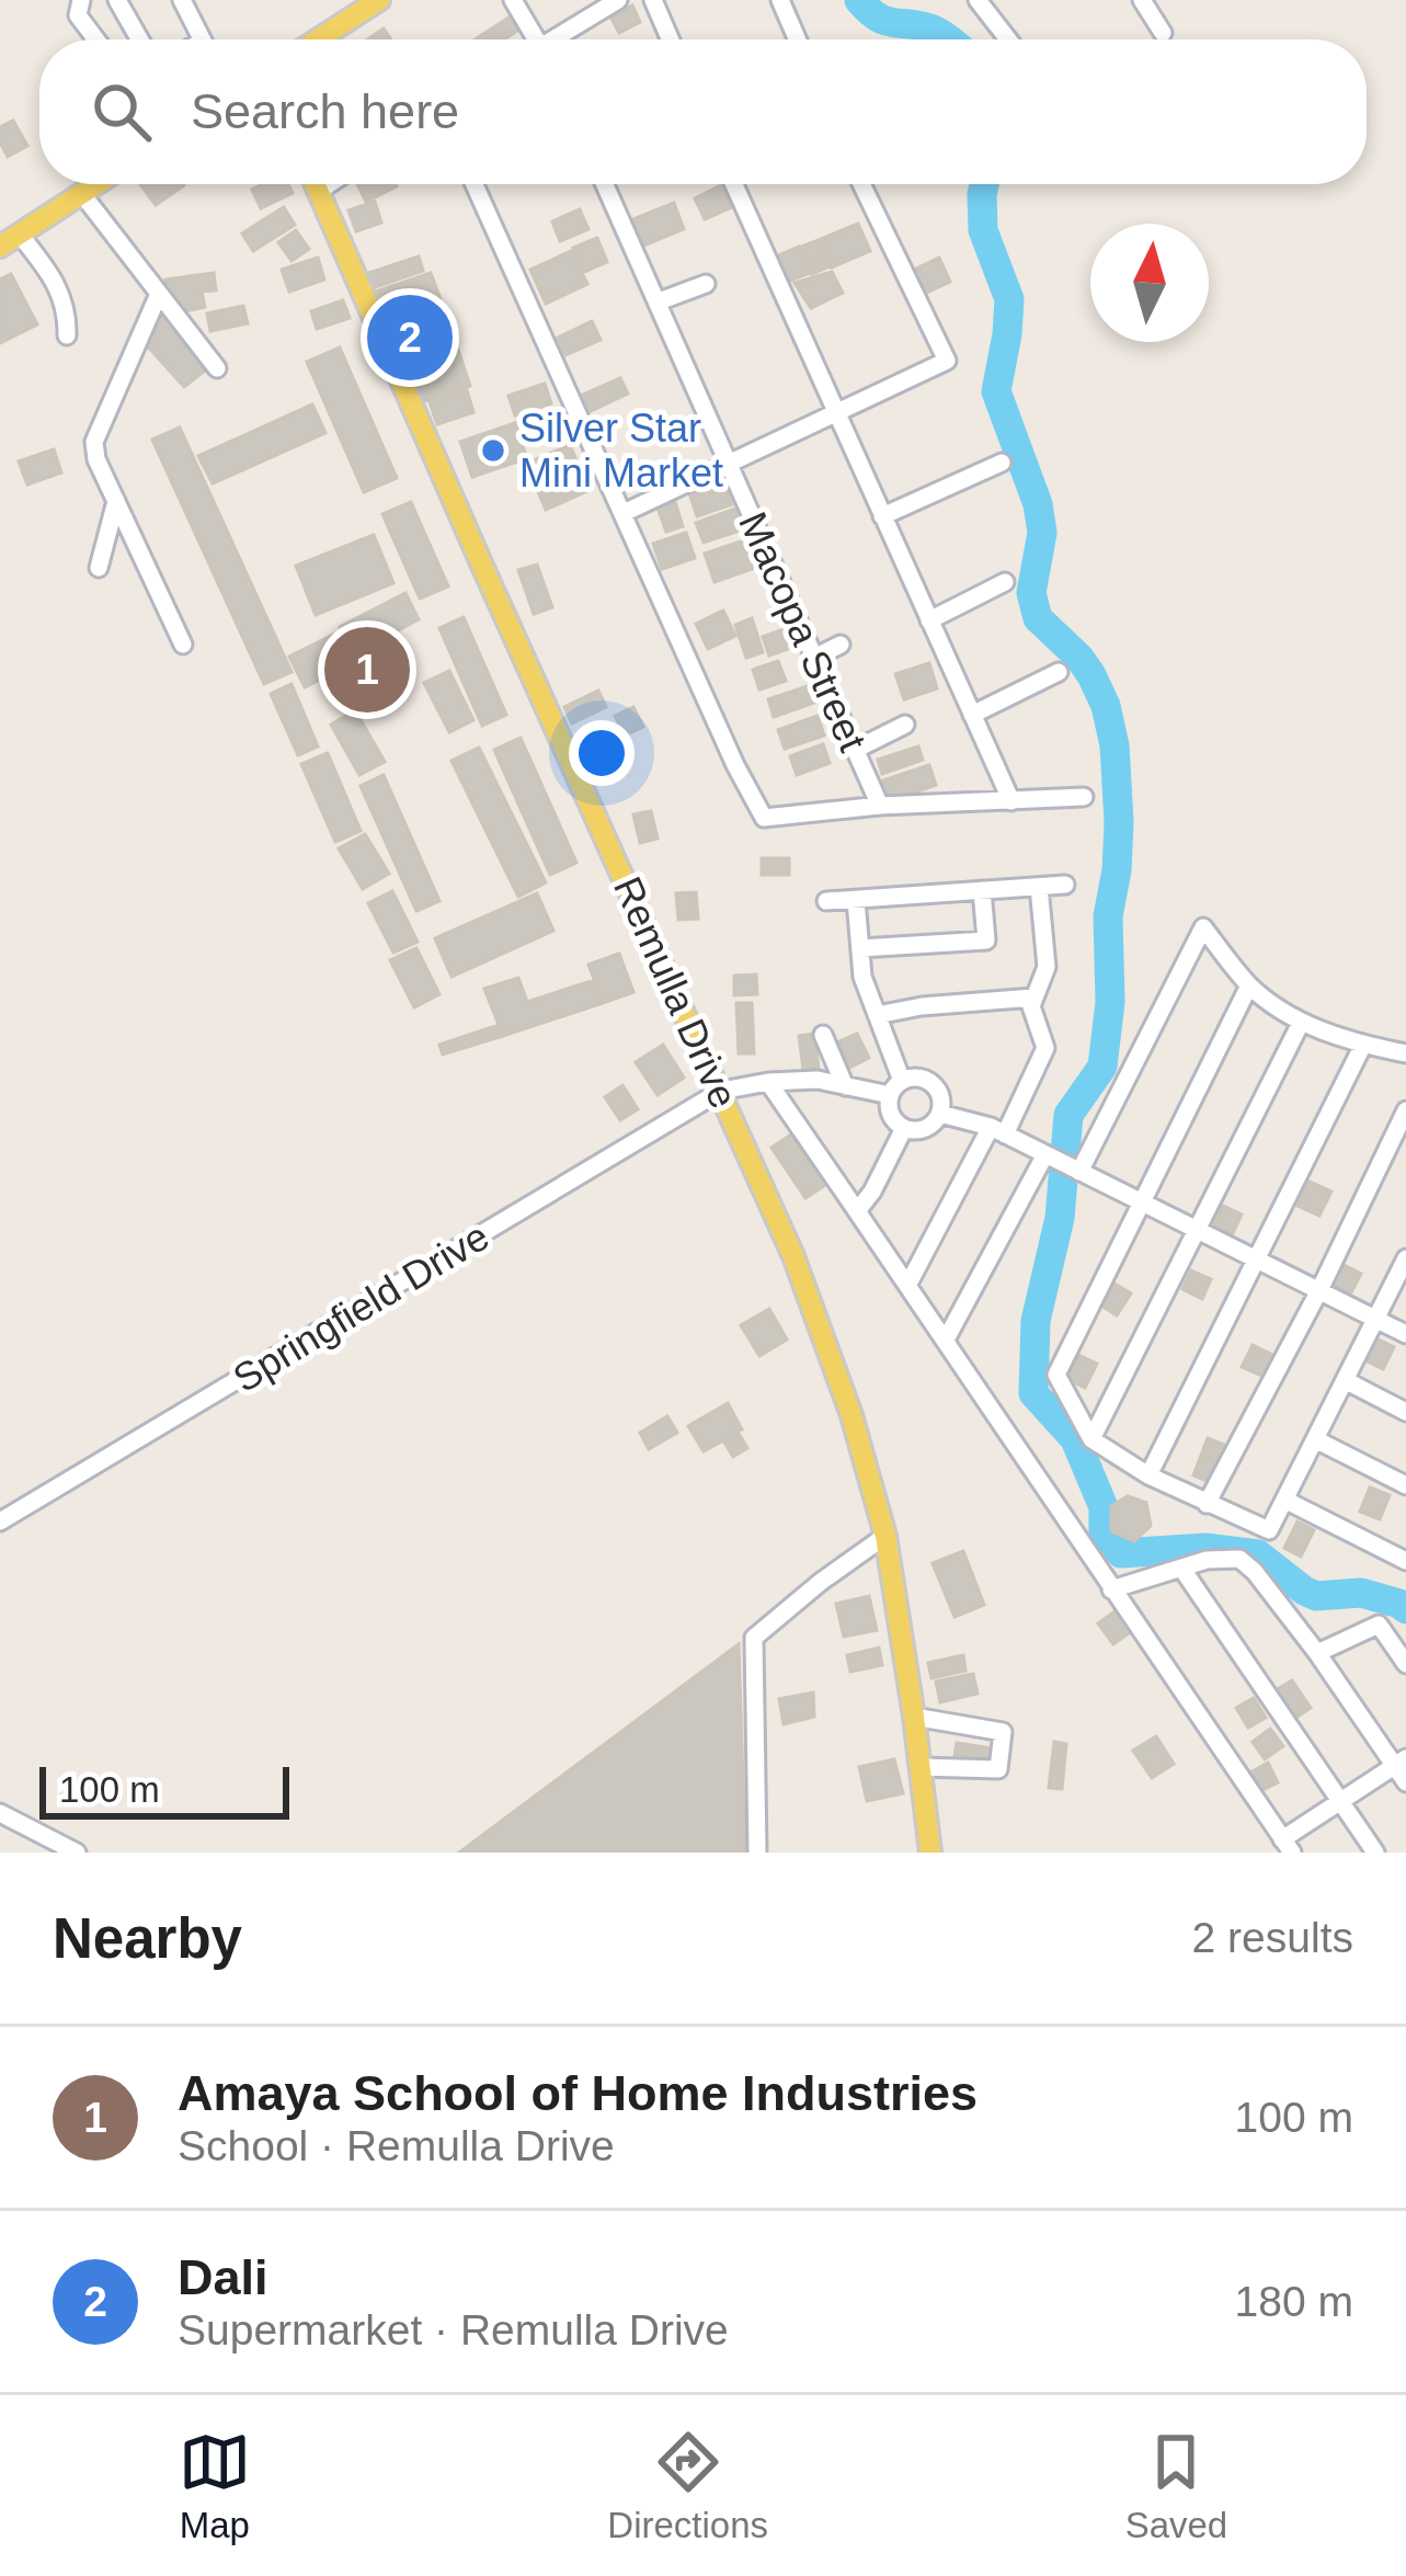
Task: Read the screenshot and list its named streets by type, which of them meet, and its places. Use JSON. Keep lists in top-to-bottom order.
{
  "streets": {
    "main road": ["Remulla Drive"],
    "street": ["Macopa Street", "Springfield Drive"]
  },
  "crossings": [
    ["Remulla Drive", "Springfield Drive"]
  ],
  "places": ["Silver Star Mini Market"],
  "scale_bar": "100 m",
  "north": "top",
  "page": {
    "search": "Search here",
    "pins": ["2", "1"],
    "scale": "100 m",
    "heading": ["Nearby", "2 results"],
    "list": [
      {
        "mark": "1",
        "name": "Amaya School of Home Industries",
        "note": "School · Remulla Drive",
        "value": "100 m"
      },
      {
        "mark": "2",
        "name": "Dali",
        "note": "Supermarket · Remulla Drive",
        "value": "180 m"
      }
    ],
    "nav": ["Map", "Directions", "Saved"]
  }
}
